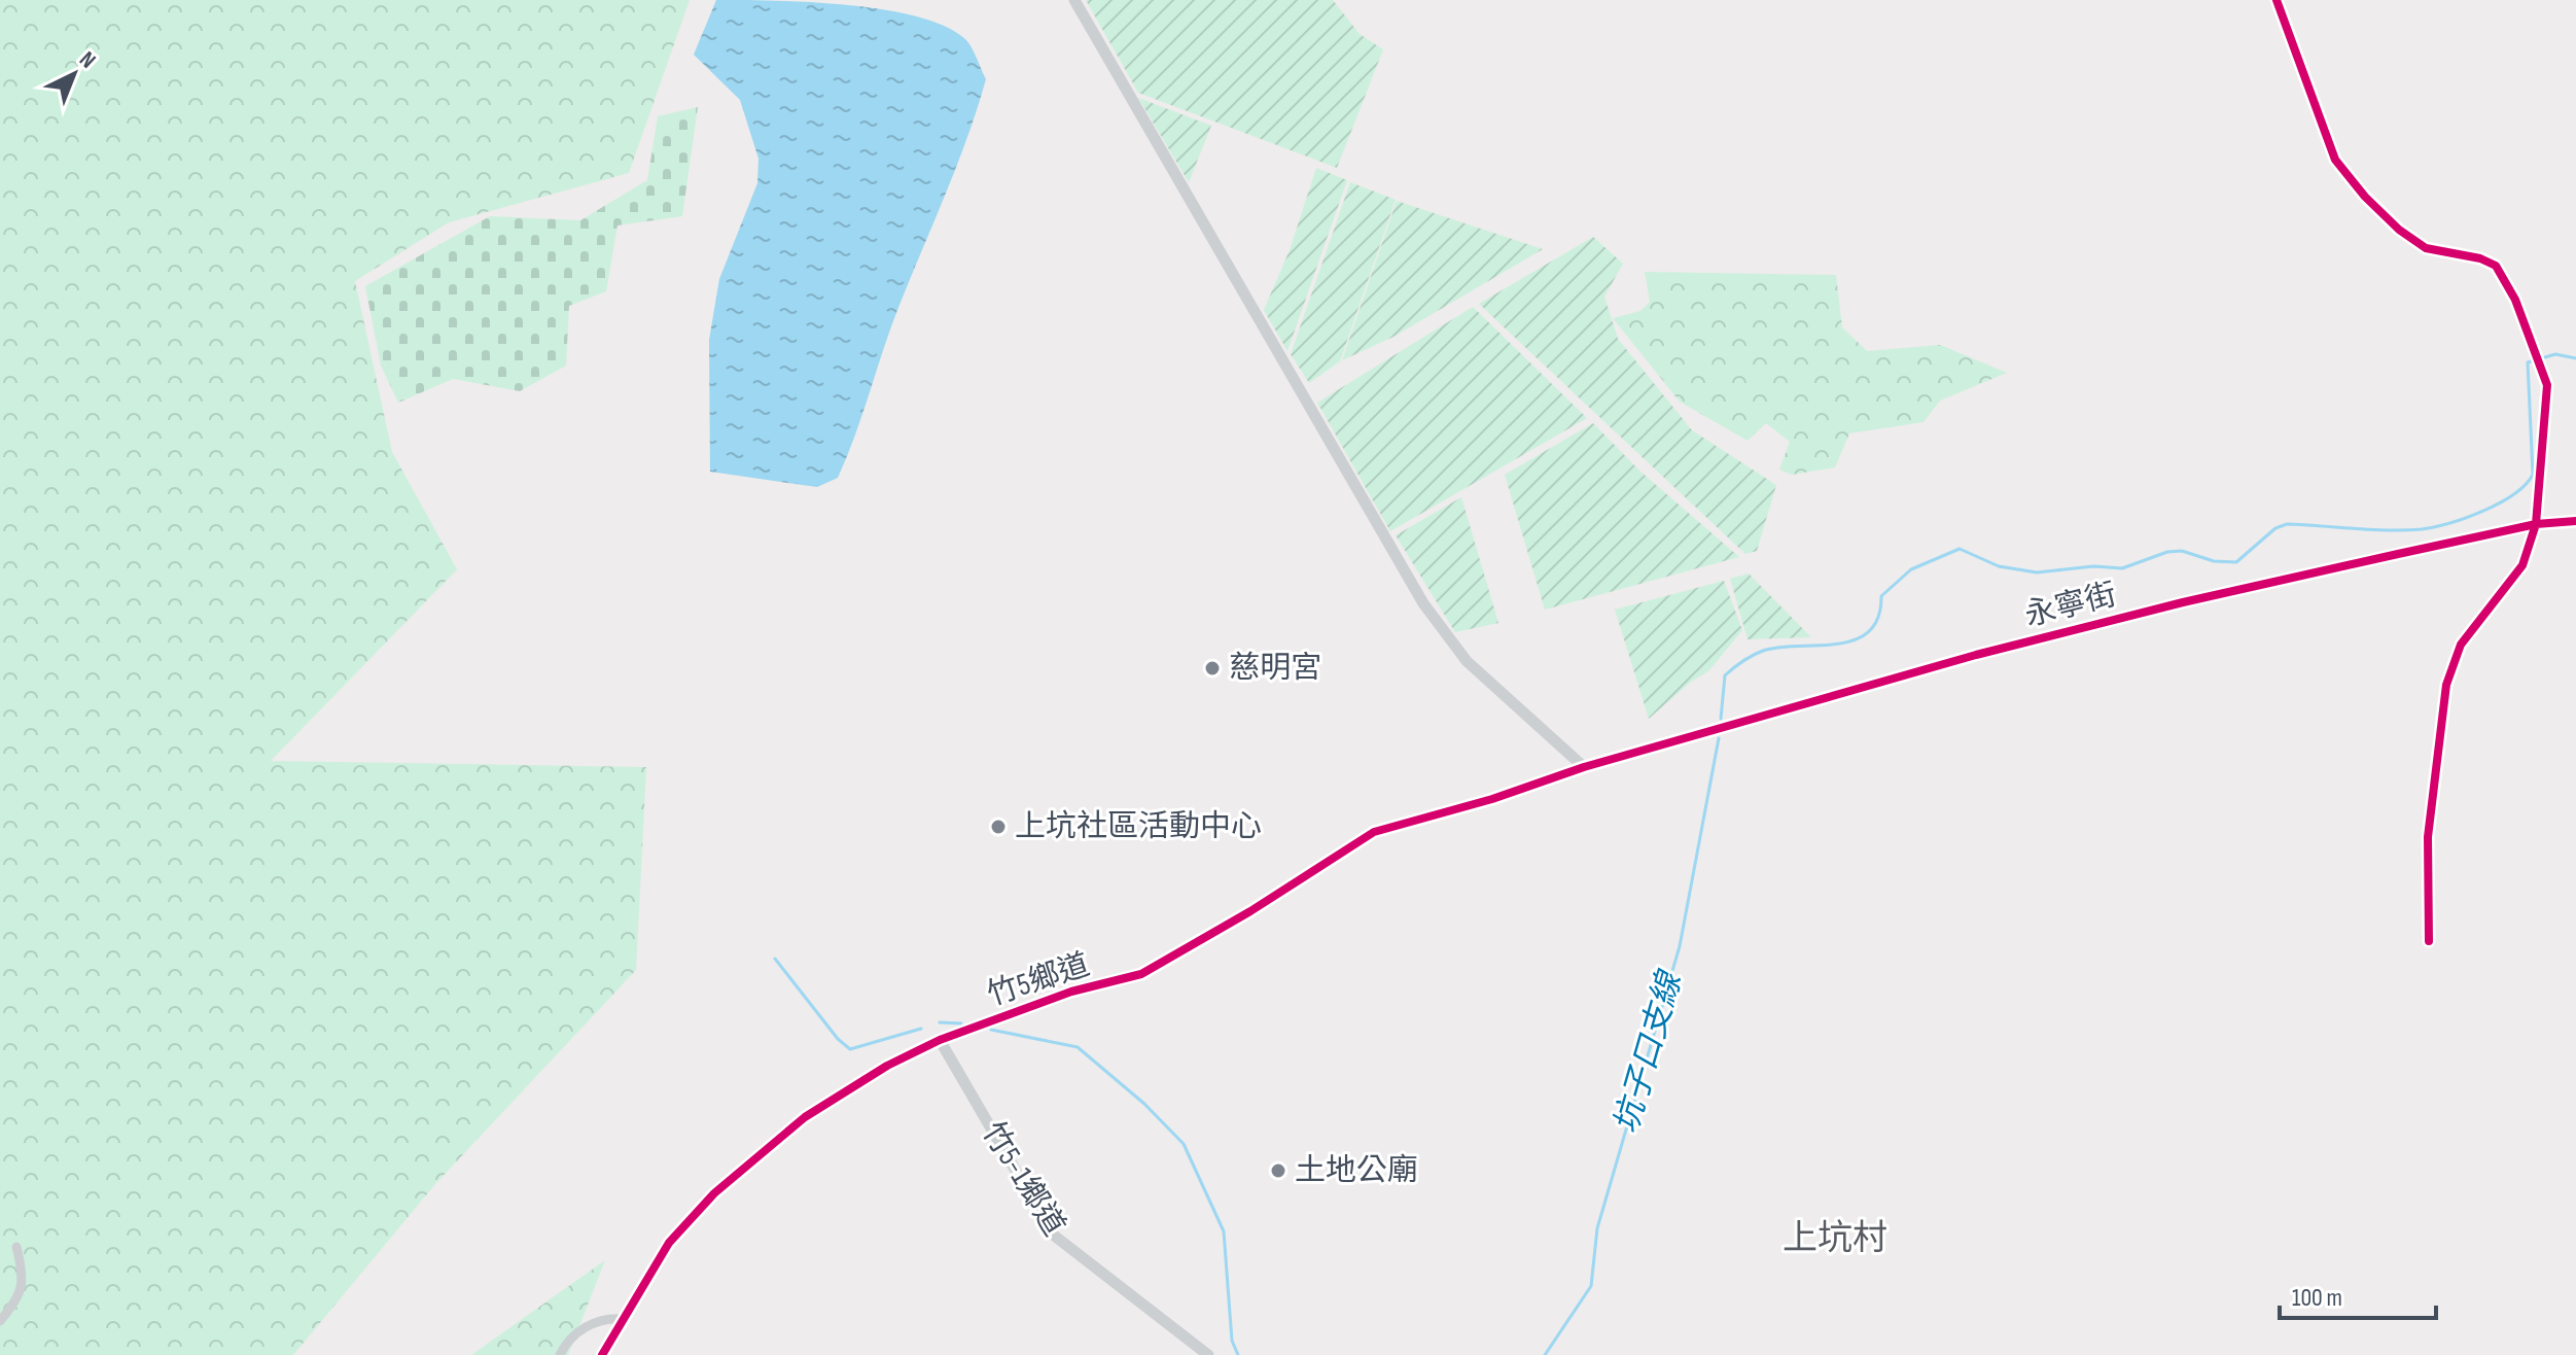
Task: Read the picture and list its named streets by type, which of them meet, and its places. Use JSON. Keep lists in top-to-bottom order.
{
  "streets": {
    "street": ["永寧街", "竹5鄉道", "竹5-1鄉道"]
  },
  "crossings": [
    ["永寧街", "竹5鄉道"],
    ["竹5鄉道", "竹5-1鄉道"]
  ],
  "districts": ["上坑村"],
  "water": ["坑子口支線"],
  "places": ["慈明宮", "上坑社區活動中心", "土地公廟"],
  "scale_bar": "100 m",
  "north": "top right"
}
